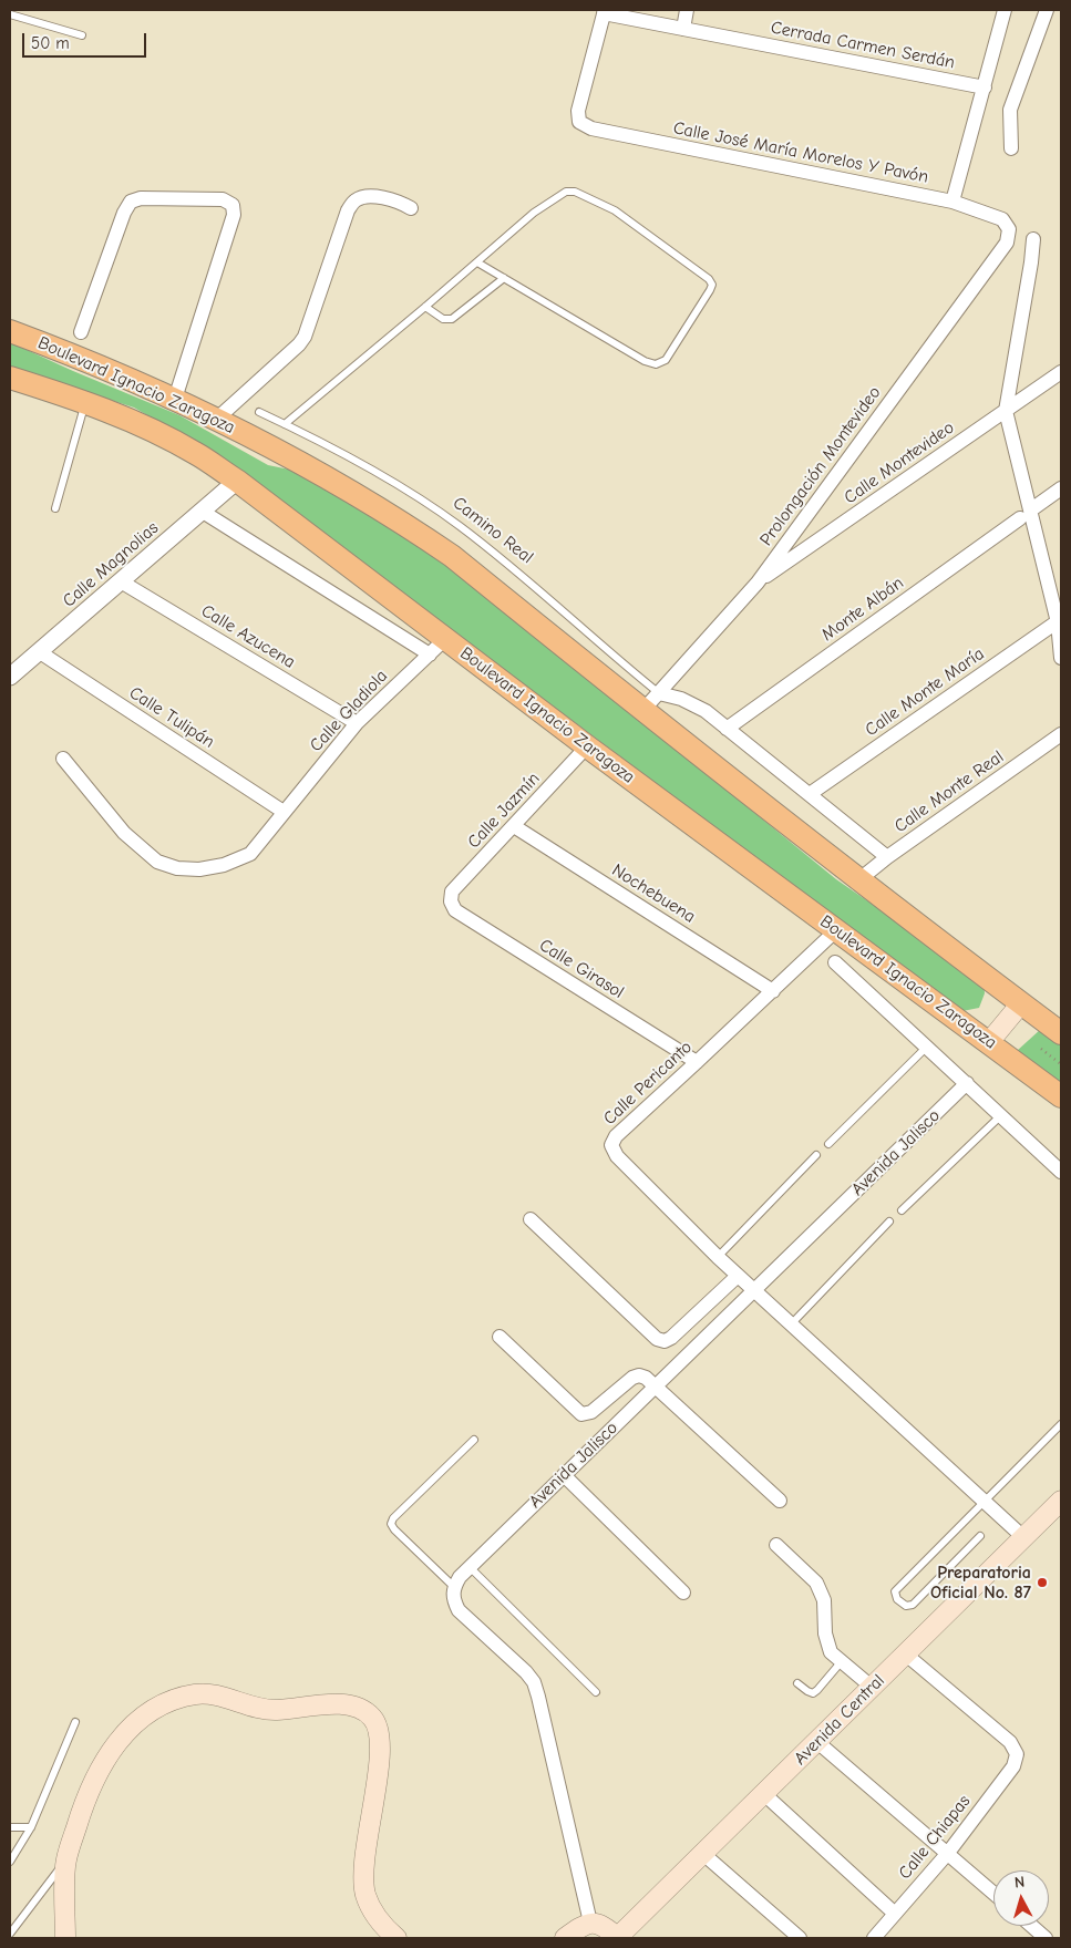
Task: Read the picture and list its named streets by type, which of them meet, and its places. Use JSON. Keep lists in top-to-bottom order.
{
  "streets": {
    "main road": ["Boulevard Ignacio Zaragoza", "Avenida Central"],
    "street": [
      "Cerrada Carmen Serdán",
      "Calle José María Morelos Y Pavón",
      "Calle Montevideo",
      "Prolongación Montevideo",
      "Calle Magnolias",
      "Monte Albán",
      "Calle Azucena",
      "Calle Monte María",
      "Calle Gladiola",
      "Calle Tulipán",
      "Calle Monte Real",
      "Calle Jazmín",
      "Nochebuena",
      "Calle Girasol",
      "Calle Pericanto",
      "Avenida Jalisco",
      "Calle Chiapas"
    ],
    "lane": ["Camino Real"]
  },
  "crossings": [
    ["Cerrada Carmen Serdán", "Calle José María Morelos Y Pavón"],
    ["Calle José María Morelos Y Pavón", "Prolongación Montevideo"],
    ["Boulevard Ignacio Zaragoza", "Prolongación Montevideo"],
    ["Boulevard Ignacio Zaragoza", "Calle Magnolias"],
    ["Boulevard Ignacio Zaragoza", "Calle Gladiola"],
    ["Boulevard Ignacio Zaragoza", "Calle Monte Real"],
    ["Boulevard Ignacio Zaragoza", "Calle Jazmín"],
    ["Boulevard Ignacio Zaragoza", "Calle Pericanto"],
    ["Calle Montevideo", "Prolongación Montevideo"],
    ["Prolongación Montevideo", "Camino Real"],
    ["Calle Magnolias", "Calle Azucena"],
    ["Calle Magnolias", "Calle Tulipán"],
    ["Calle Azucena", "Calle Gladiola"],
    ["Calle Gladiola", "Calle Tulipán"],
    ["Calle Jazmín", "Nochebuena"],
    ["Calle Jazmín", "Calle Girasol"],
    ["Nochebuena", "Calle Pericanto"],
    ["Calle Girasol", "Calle Pericanto"],
    ["Calle Pericanto", "Avenida Jalisco"],
    ["Calle Pericanto", "Avenida Central"],
    ["Avenida Central", "Calle Chiapas"]
  ],
  "places": ["Preparatoria Oficial No. 87"],
  "scale_bar": "50 m",
  "north": "top"
}
